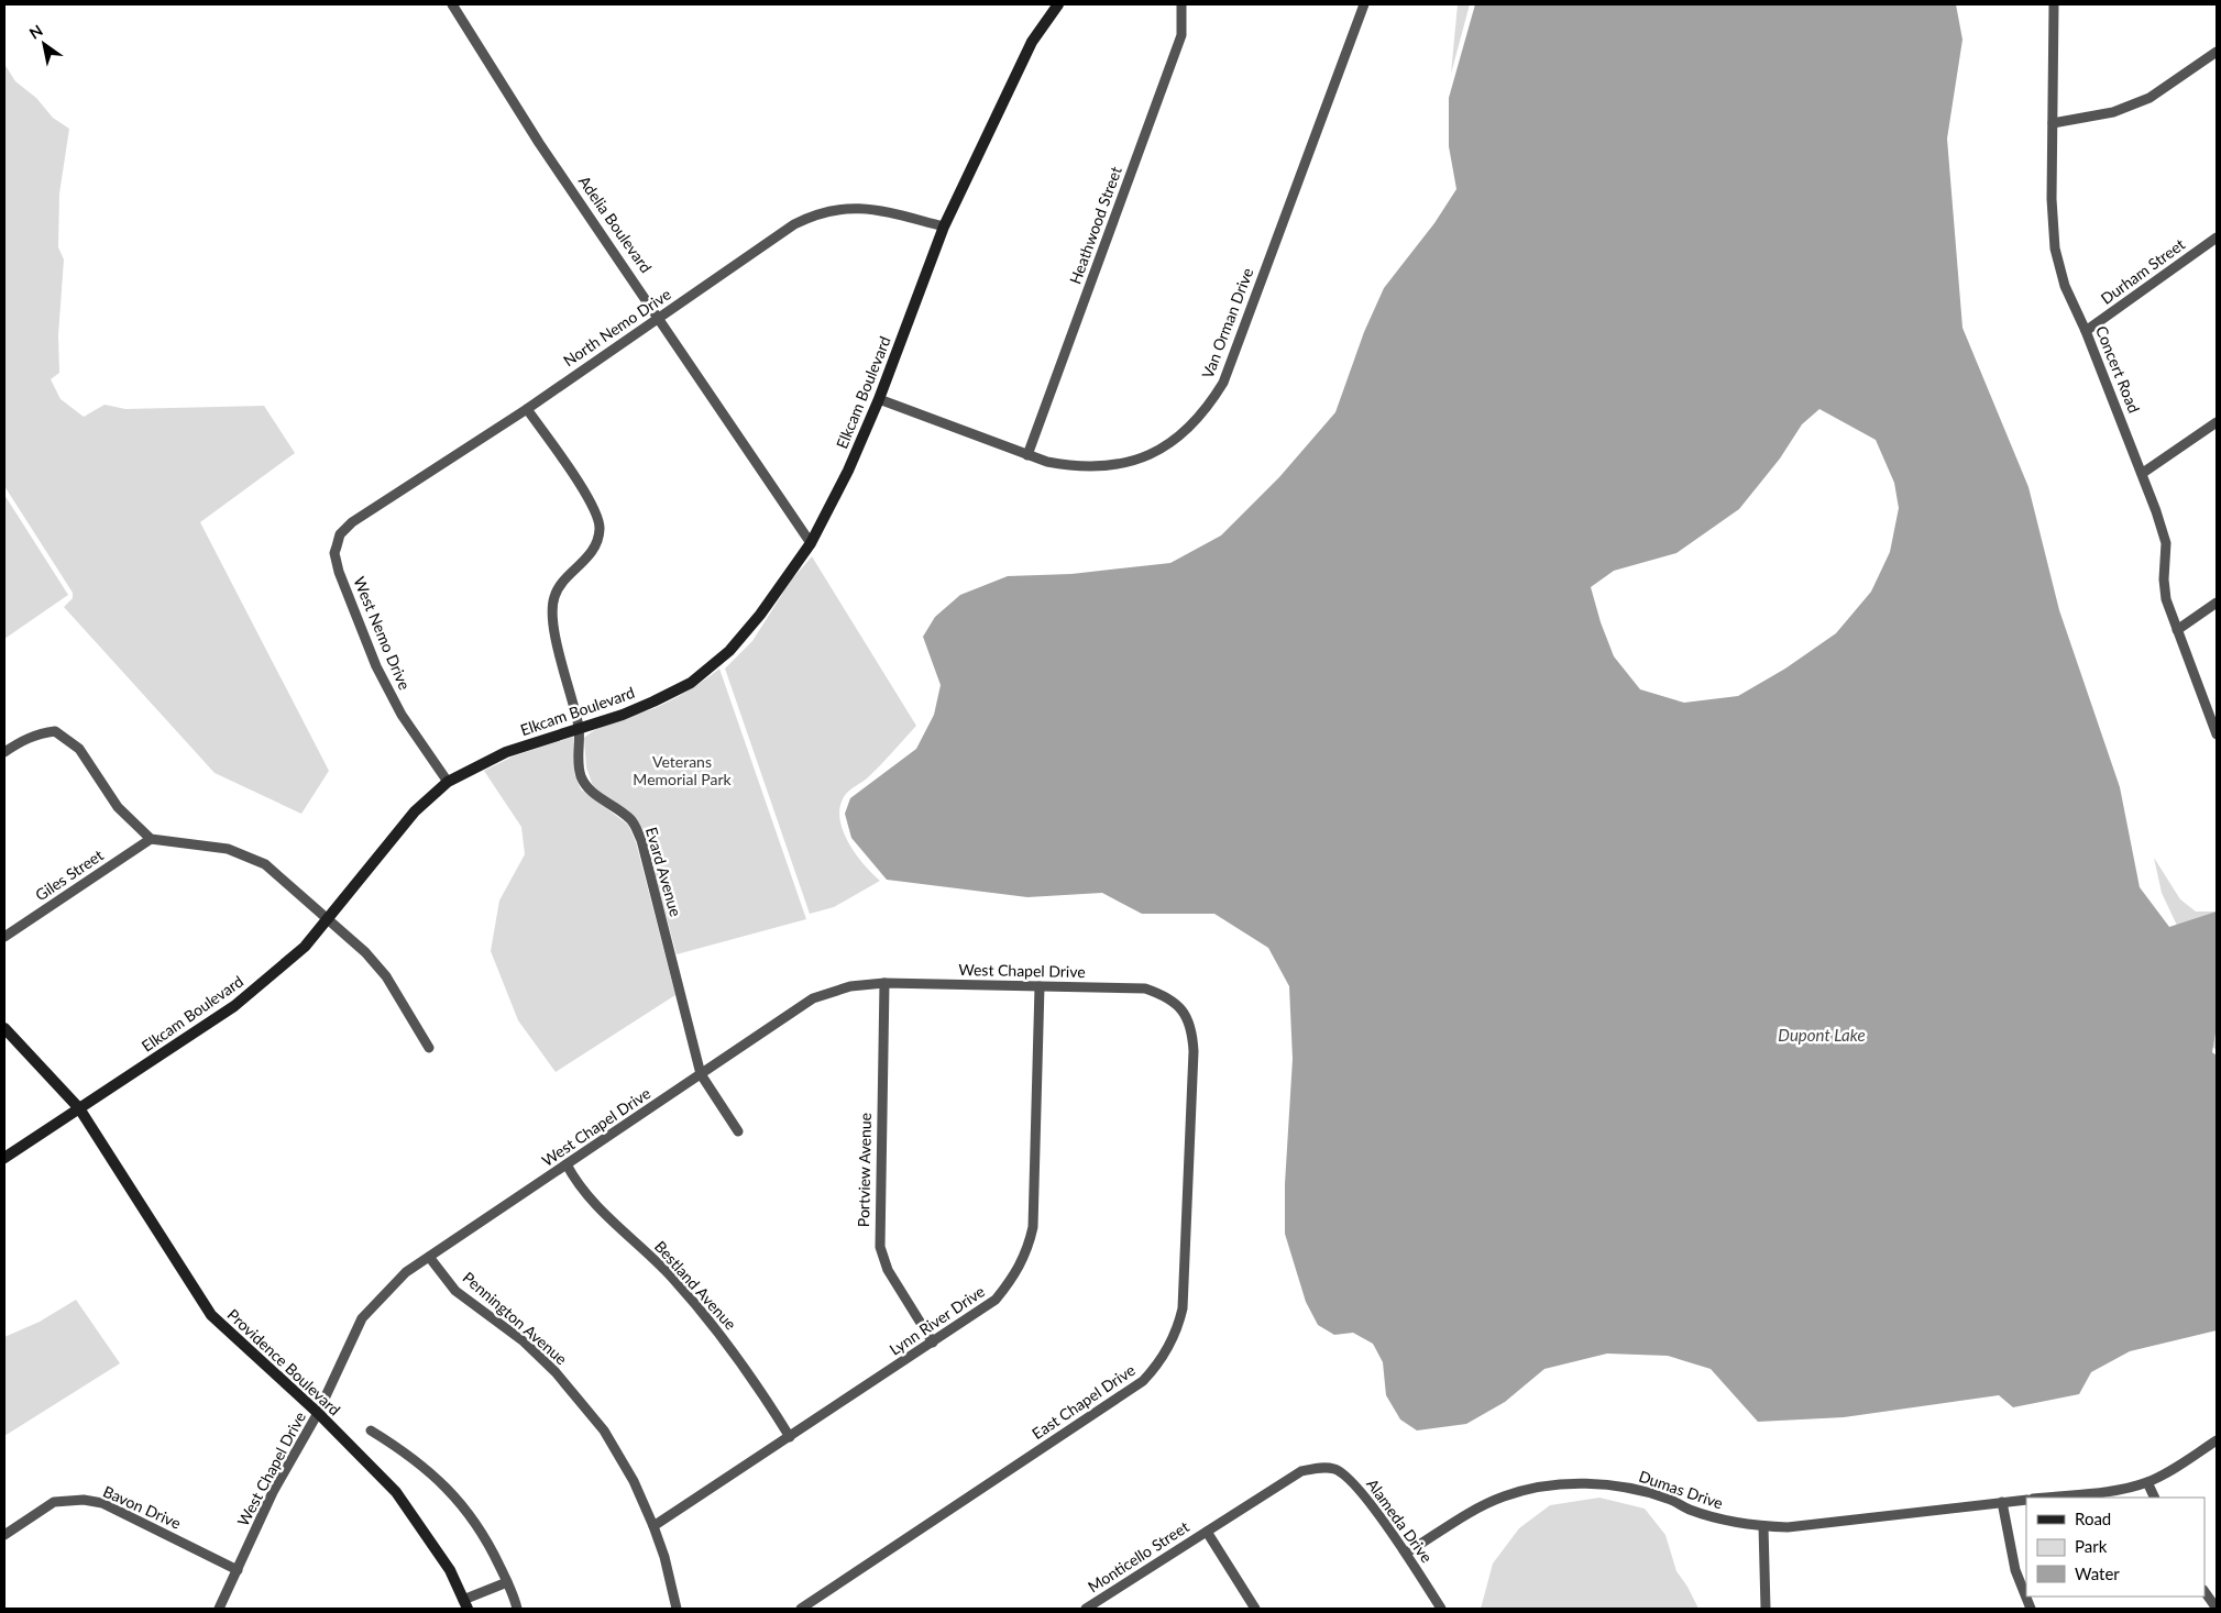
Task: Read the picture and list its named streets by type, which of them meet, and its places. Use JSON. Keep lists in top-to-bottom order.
{
  "streets": {
    "street": [
      "Adelia Boulevard",
      "Heathwood Street",
      "Durham Street",
      "Van Orman Drive",
      "North Nemo Drive",
      "Concert Road",
      "Elkcam Boulevard",
      "West Nemo Drive",
      "Evard Avenue",
      "Giles Street",
      "West Chapel Drive",
      "Portview Avenue",
      "Bestland Avenue",
      "Pennington Avenue",
      "Lynn River Drive",
      "Providence Boulevard",
      "East Chapel Drive",
      "Dumas Drive",
      "Bavon Drive",
      "Alameda Drive",
      "Monticello Street"
    ]
  },
  "crossings": [
    ["Adelia Boulevard", "North Nemo Drive"],
    ["Adelia Boulevard", "Elkcam Boulevard"],
    ["Heathwood Street", "Van Orman Drive"],
    ["Durham Street", "Concert Road"],
    ["Van Orman Drive", "Elkcam Boulevard"],
    ["North Nemo Drive", "Elkcam Boulevard"],
    ["North Nemo Drive", "West Nemo Drive"],
    ["North Nemo Drive", "Evard Avenue"],
    ["Elkcam Boulevard", "West Nemo Drive"],
    ["Elkcam Boulevard", "Evard Avenue"],
    ["Elkcam Boulevard", "Providence Boulevard"],
    ["Evard Avenue", "West Chapel Drive"],
    ["West Chapel Drive", "Portview Avenue"],
    ["West Chapel Drive", "Bestland Avenue"],
    ["West Chapel Drive", "Pennington Avenue"],
    ["West Chapel Drive", "Lynn River Drive"],
    ["West Chapel Drive", "Providence Boulevard"],
    ["West Chapel Drive", "East Chapel Drive"],
    ["West Chapel Drive", "Bavon Drive"],
    ["Portview Avenue", "Lynn River Drive"],
    ["Bestland Avenue", "Lynn River Drive"],
    ["Pennington Avenue", "Lynn River Drive"],
    ["Dumas Drive", "Alameda Drive"],
    ["Alameda Drive", "Monticello Street"]
  ],
  "water": ["Dupont Lake"],
  "parks": ["Veterans Memorial Park"],
  "legend": ["Road", "Park", "Water"],
  "north": "top left"
}
